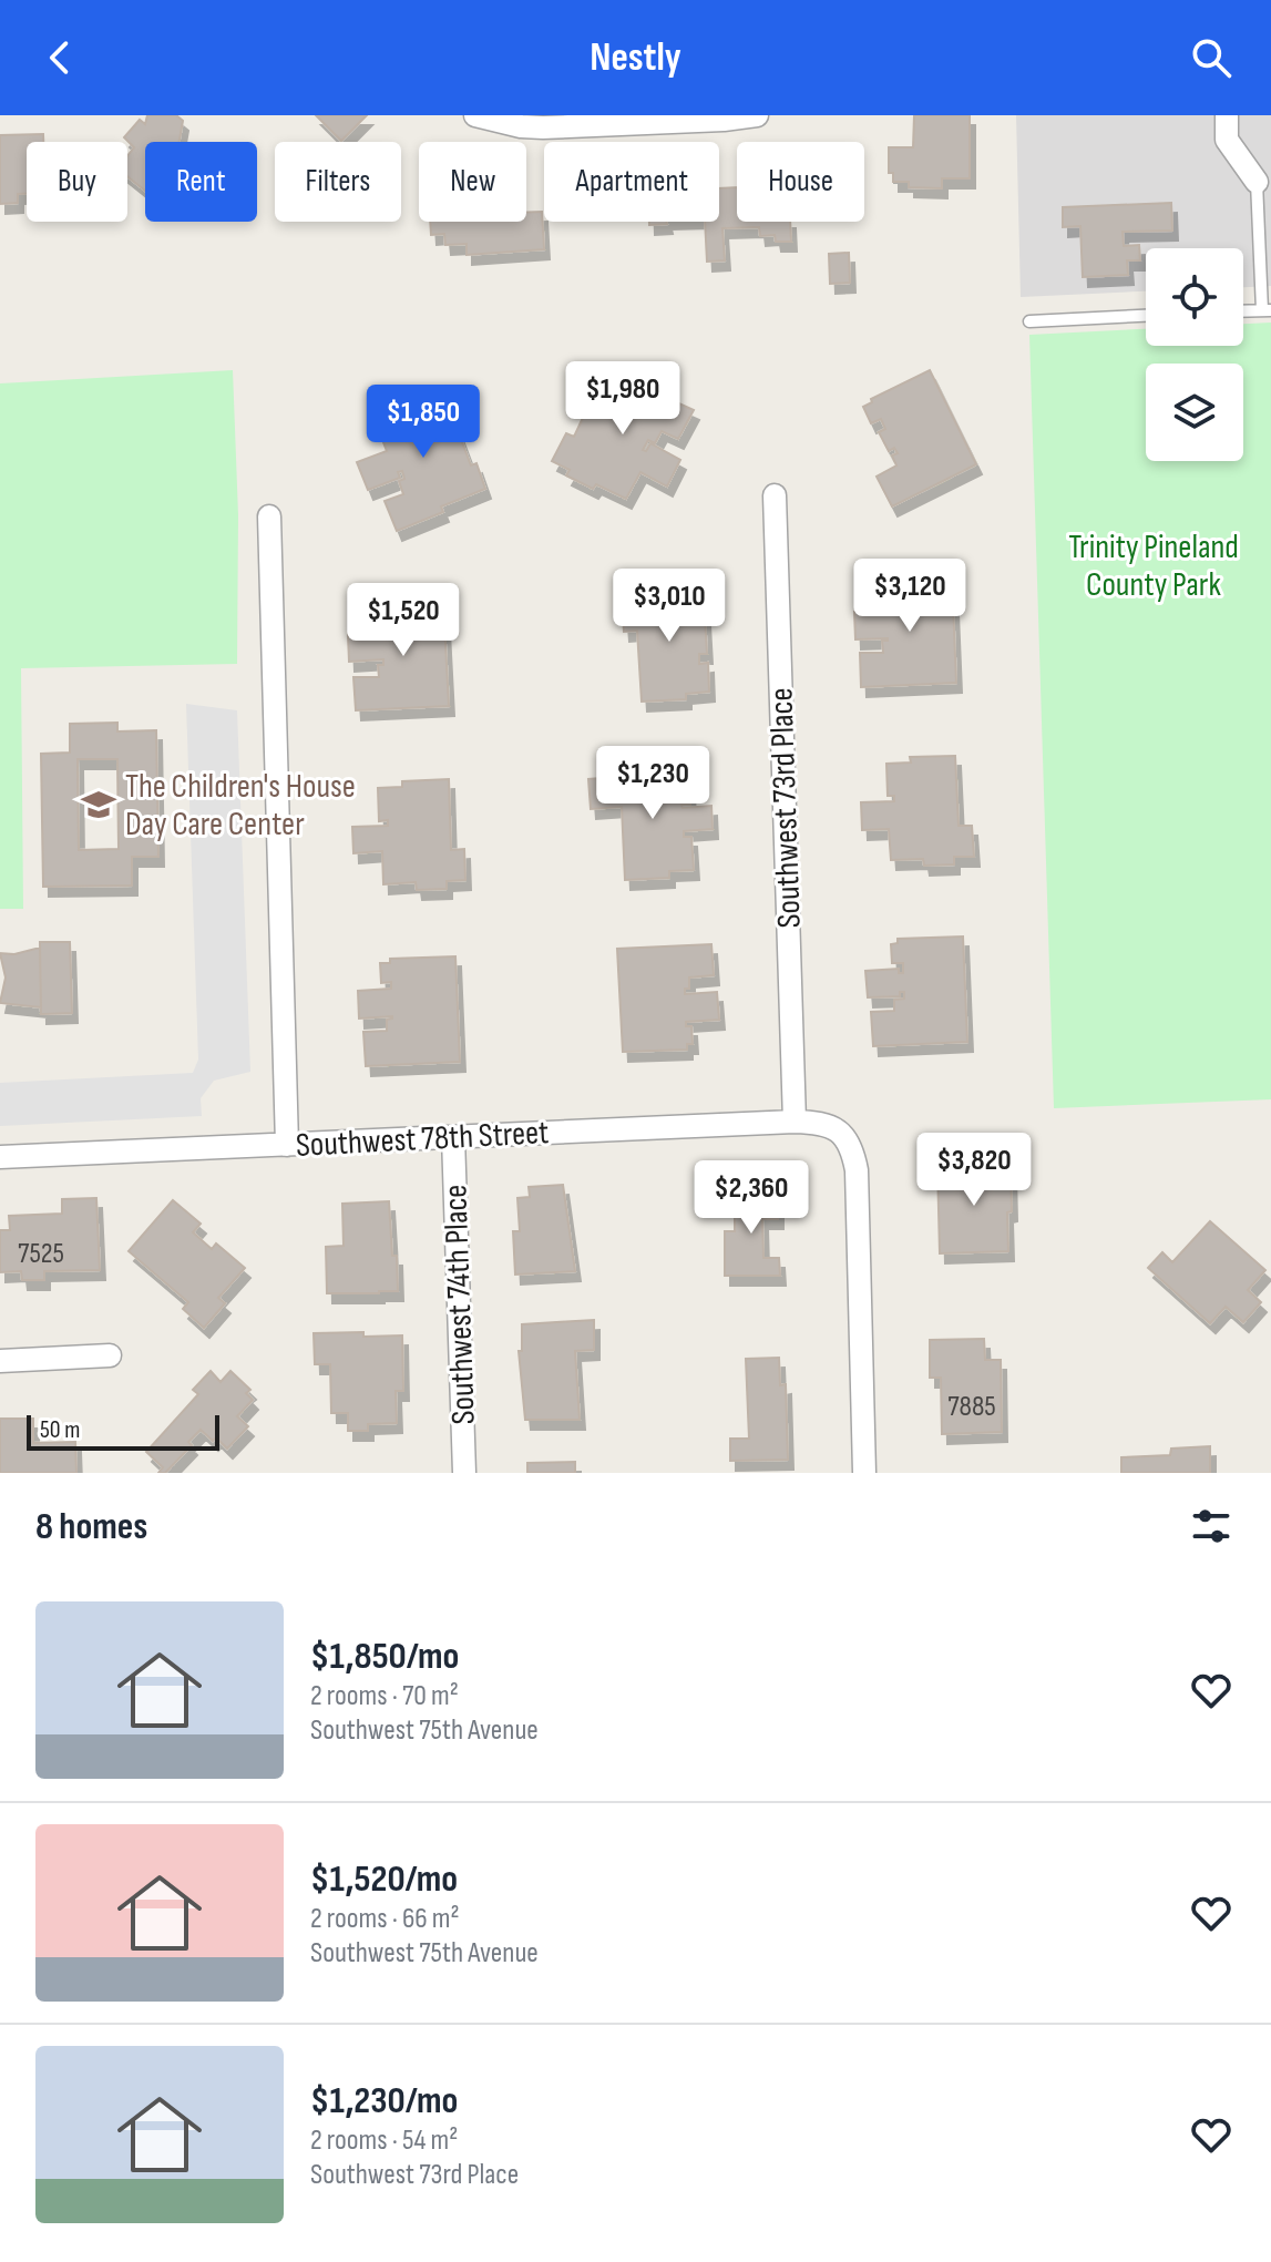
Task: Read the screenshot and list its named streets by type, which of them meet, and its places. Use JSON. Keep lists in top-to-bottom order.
{
  "streets": {
    "street": ["Southwest 73rd Place", "Southwest 78th Street", "Southwest 74th Place"]
  },
  "crossings": [
    ["Southwest 73rd Place", "Southwest 78th Street"],
    ["Southwest 78th Street", "Southwest 74th Place"]
  ],
  "parks": ["Trinity Pineland County Park"],
  "places": {
    "school or university": ["The Children's House Day Care Center"]
  },
  "house_numbers": ["7525", "7885"],
  "scale_bar": "50 m",
  "page": {
    "header": "Nestly",
    "chip": [
      "Buy",
      "Rent",
      "Filters",
      "New",
      "Apartment",
      "House"
    ],
    "price": [
      "$1,980",
      "$1,850",
      "$3,120",
      "$3,010",
      "$1,520",
      "$1,230",
      "$3,820",
      "$2,360"
    ],
    "scale": "50 m",
    "heading": "8 homes",
    "list": [
      {
        "name": "$1,850/mo",
        "note": "2 rooms · 70 m² · Southwest 75th Avenue"
      },
      {
        "name": "$1,520/mo",
        "note": "2 rooms · 66 m² · Southwest 75th Avenue"
      },
      {
        "name": "$1,230/mo",
        "note": "2 rooms · 54 m² · Southwest 73rd Place"
      }
    ]
  }
}
